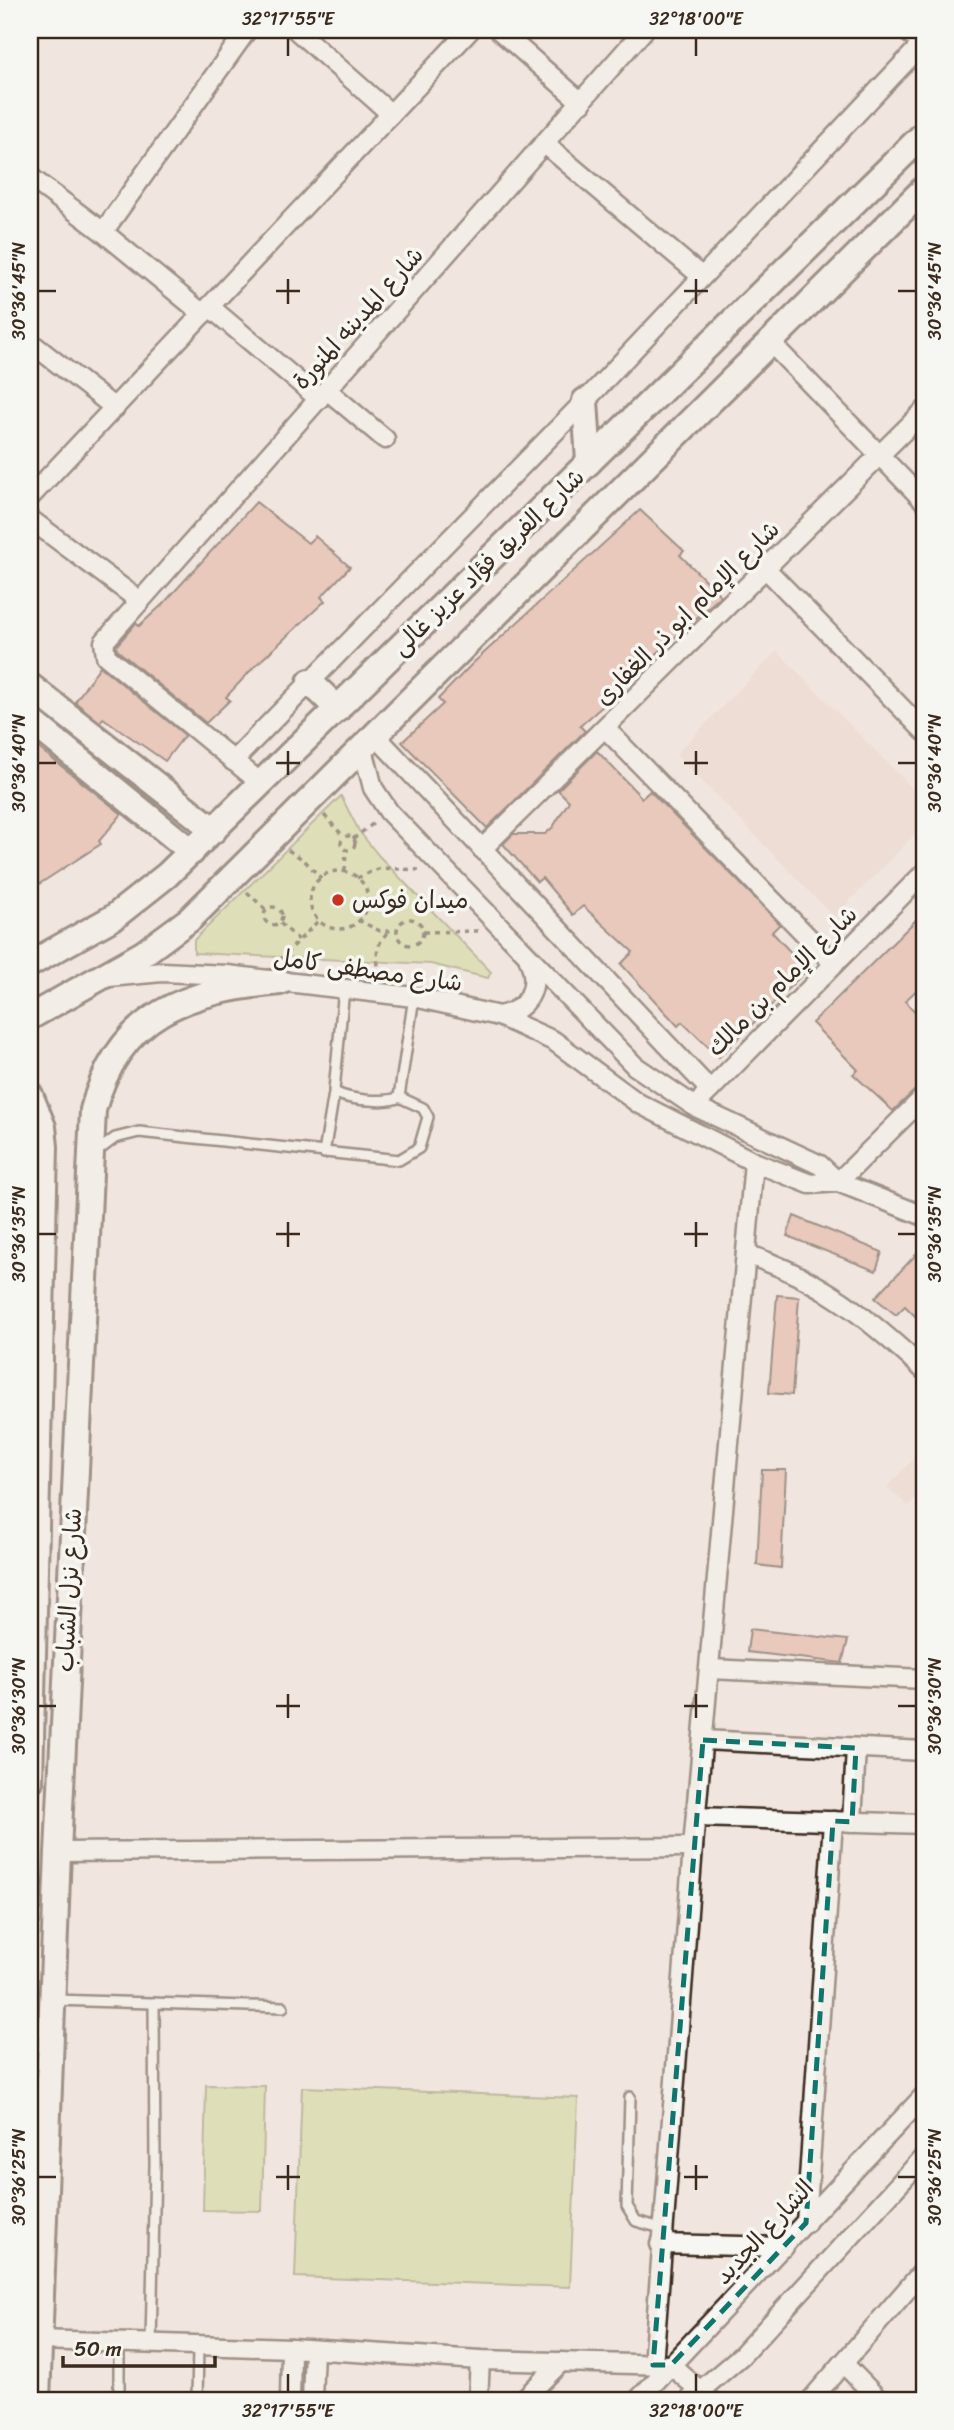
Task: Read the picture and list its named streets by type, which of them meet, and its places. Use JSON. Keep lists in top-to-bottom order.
{
  "streets": {
    "street": [
      "شارع المدينه المنورة",
      "شارع الفريق فؤاد عزيز غالى",
      "شارع الإمام ابو ذر الغفارى",
      "شارع مصطفى كامل",
      "شارع الإمام بن مالك",
      "شارع نزل الشباب",
      "الشارع الجديد"
    ]
  },
  "crossings": [
    ["شارع الفريق فؤاد عزيز غالى", "شارع مصطفى كامل"],
    ["شارع مصطفى كامل", "شارع الإمام بن مالك"],
    ["شارع مصطفى كامل", "شارع نزل الشباب"]
  ],
  "places": ["ميدان فوكس"],
  "scale_bar": "50 m",
  "coordinates": [
    "32°17'55\"E",
    "32°18'00\"E",
    "30°36'45\"N",
    "30°36'40\"N",
    "30°36'35\"N",
    "30°36'30\"N",
    "30°36'25\"N"
  ]
}
